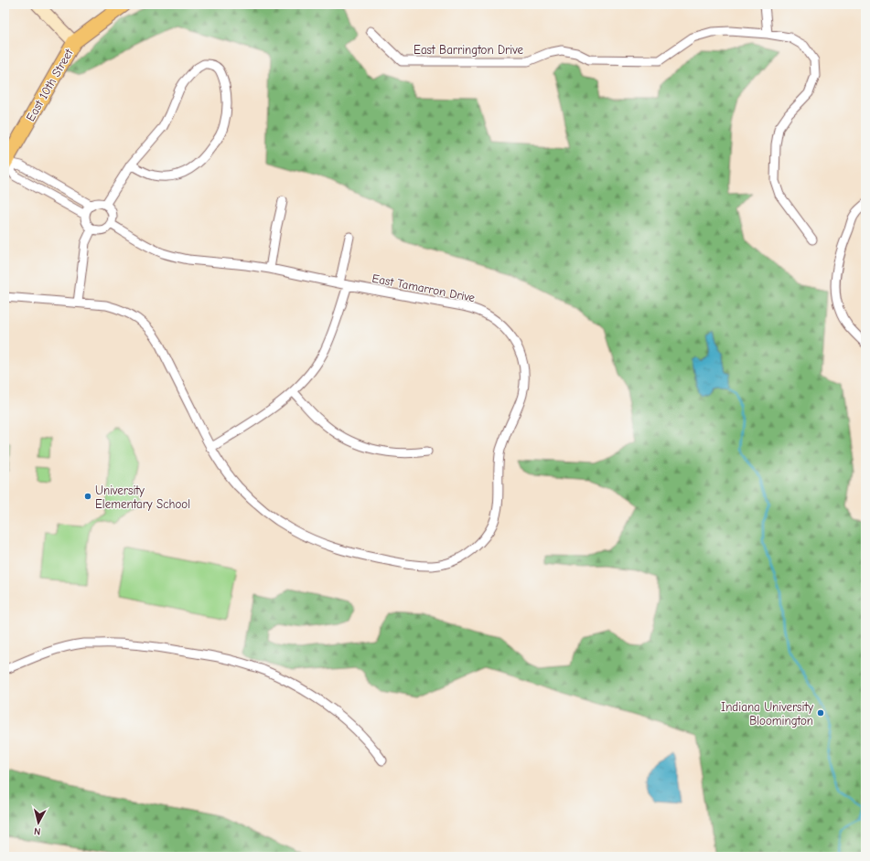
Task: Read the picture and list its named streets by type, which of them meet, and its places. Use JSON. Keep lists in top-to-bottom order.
{
  "streets": {
    "main road": ["East 10th Street"],
    "street": ["East Barrington Drive", "East Tamarron Drive"]
  },
  "places": ["University Elementary School", "Indiana University Bloomington"],
  "north": "bottom"
}
